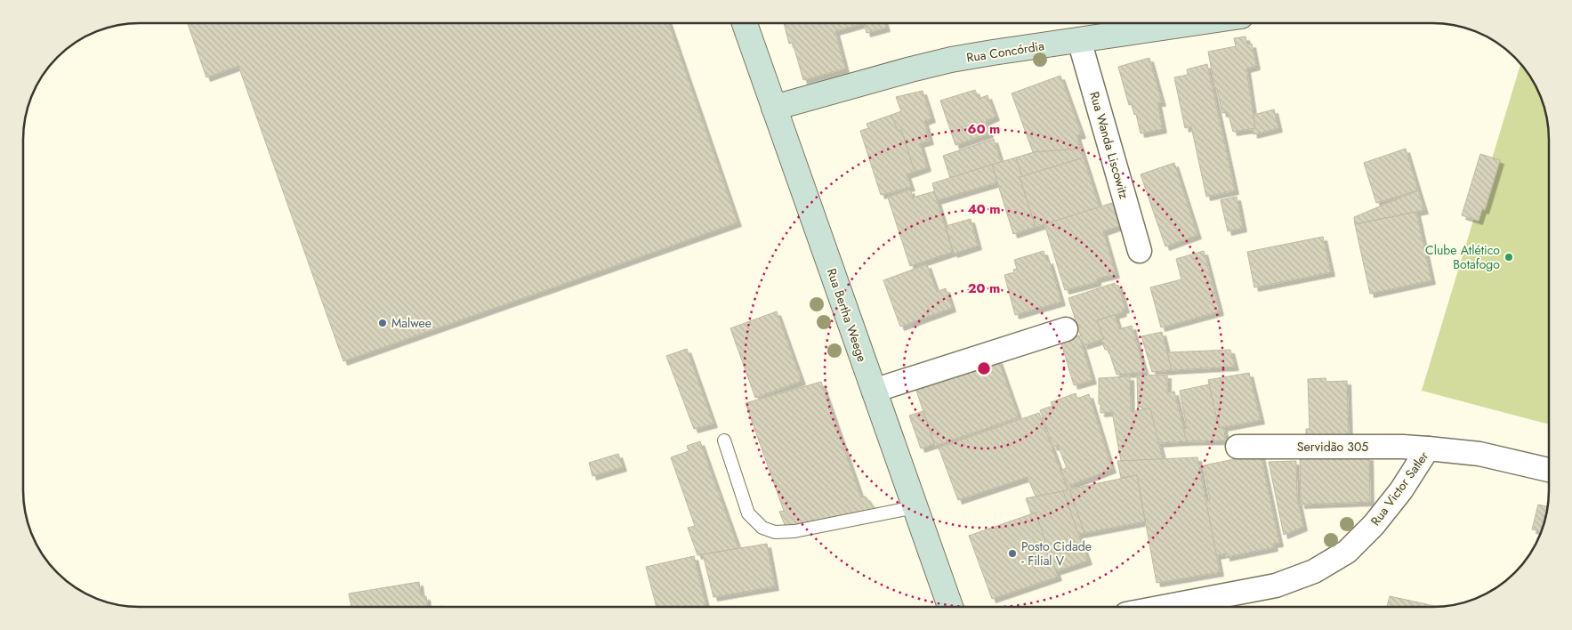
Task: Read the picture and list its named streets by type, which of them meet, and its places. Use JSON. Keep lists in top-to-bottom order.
{
  "streets": {
    "main road": ["Rua Concórdia", "Rua Bertha Weege"],
    "street": ["Rua Wanda Liscowitz", "Servidão 305", "Rua Victor Satler"]
  },
  "crossings": [
    ["Rua Concórdia", "Rua Wanda Liscowitz"],
    ["Rua Concórdia", "Rua Bertha Weege"],
    ["Servidão 305", "Rua Victor Satler"]
  ],
  "places": ["Clube Atlético Botafogo", "Malwee", "Posto Cidade - Filial V"],
  "rings": ["60 m", "40 m", "20 m"]
}
